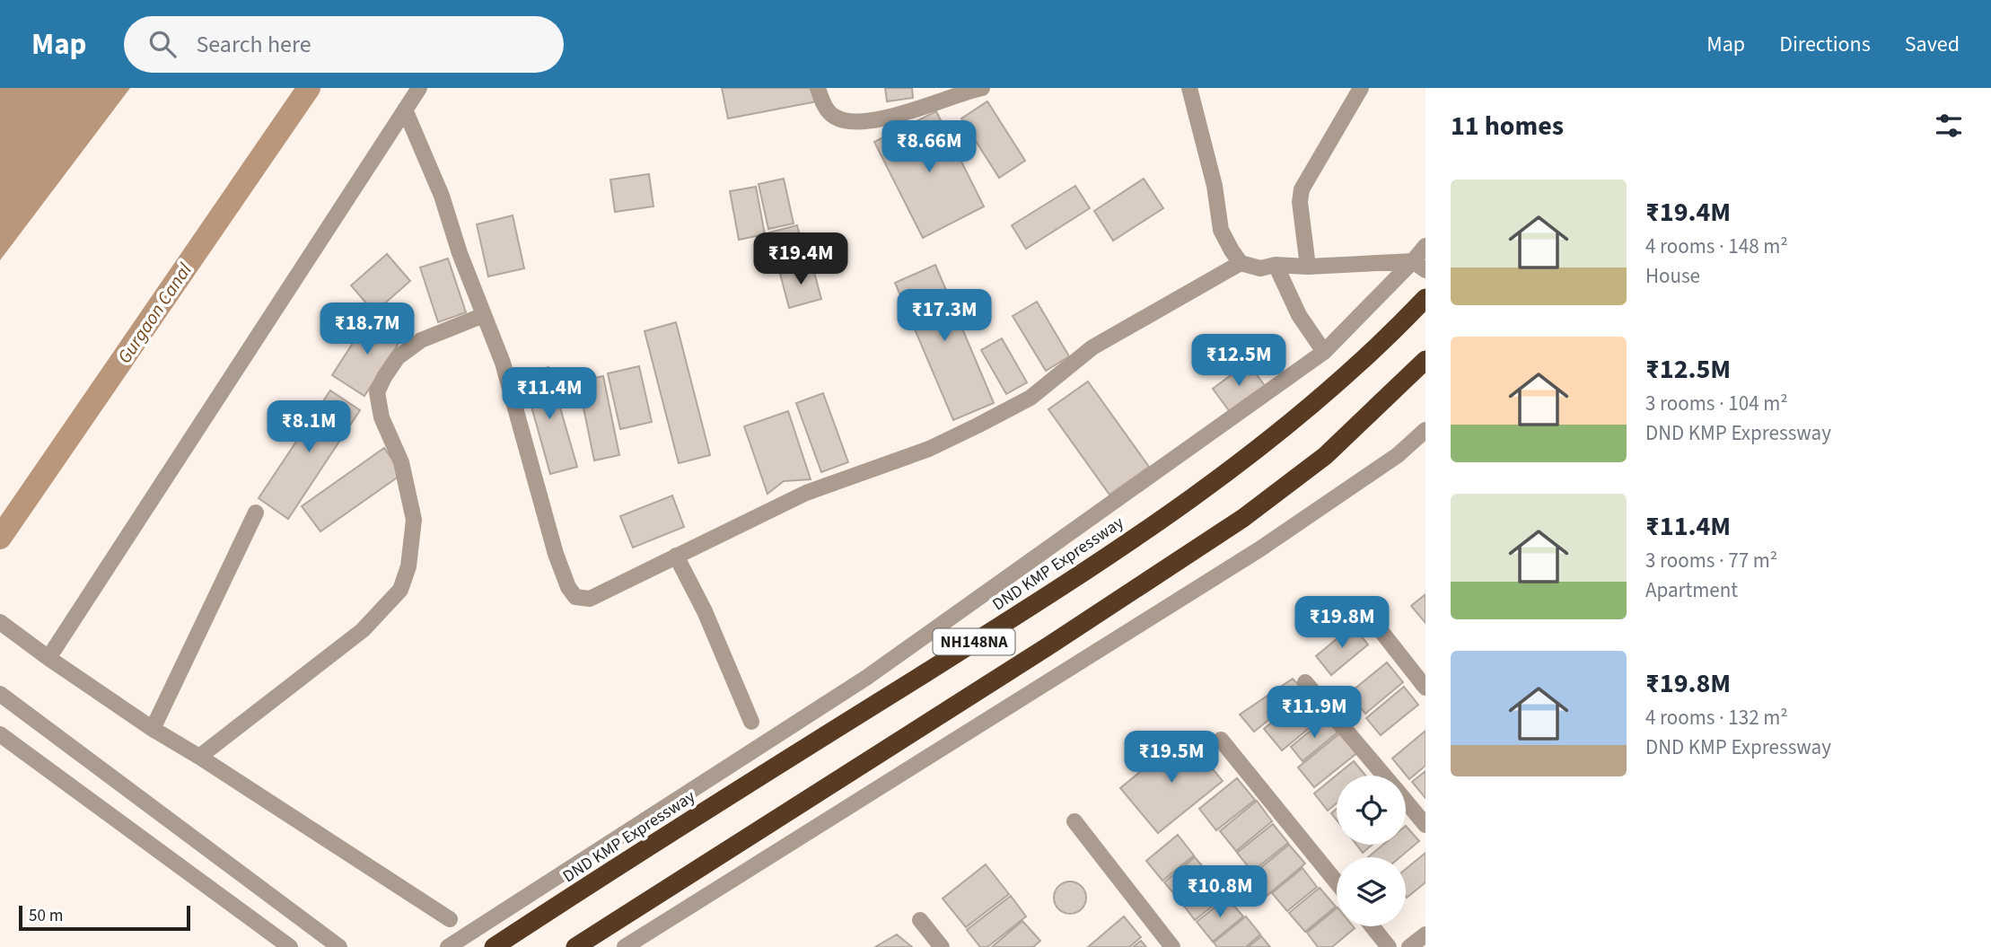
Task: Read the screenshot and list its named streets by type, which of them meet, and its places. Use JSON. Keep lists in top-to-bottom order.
{
  "streets": {
    "highway": ["DND KMP Expressway", "NH148NA"]
  },
  "water": ["Gurgaon Canal"],
  "scale_bar": "50 m",
  "page": {
    "header": "Map",
    "search": "Search here",
    "nav": ["Map", "Directions", "Saved"],
    "heading": "11 homes",
    "price": [
      "₹8.66M",
      "₹19.4M",
      "₹17.3M",
      "₹18.7M",
      "₹12.5M",
      "₹11.4M",
      "₹8.1M",
      "₹19.8M",
      "₹11.9M",
      "₹19.5M",
      "₹10.8M"
    ],
    "list": [
      {
        "name": "₹19.4M",
        "note": "4 rooms · 148 m² · House"
      },
      {
        "name": "₹12.5M",
        "note": "3 rooms · 104 m² · DND KMP Expressway"
      },
      {
        "name": "₹11.4M",
        "note": "3 rooms · 77 m² · Apartment"
      },
      {
        "name": "₹19.8M",
        "note": "4 rooms · 132 m² · DND KMP Expressway"
      }
    ],
    "scale": "50 m"
  }
}
